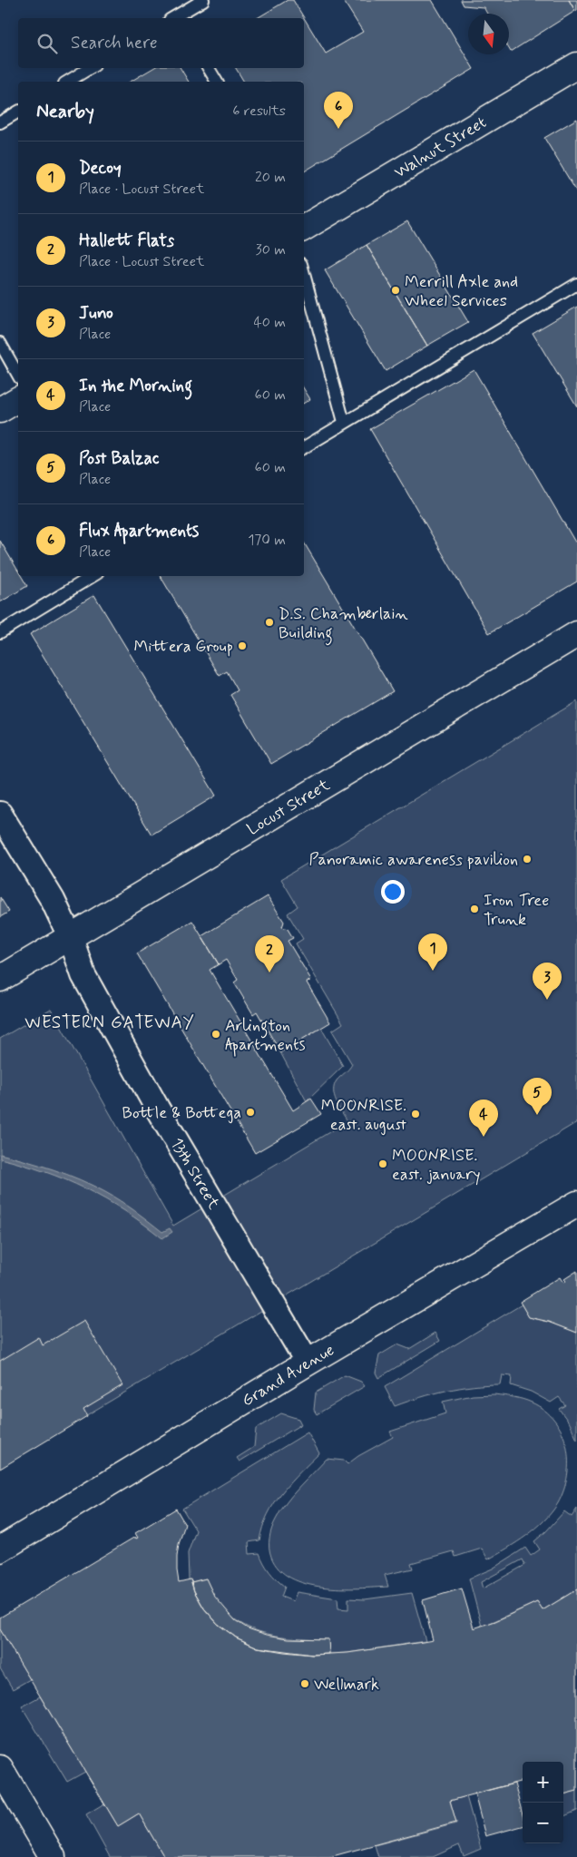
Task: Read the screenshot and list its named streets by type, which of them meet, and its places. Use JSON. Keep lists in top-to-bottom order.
{
  "streets": {
    "main road": ["Walnut Street", "Locust Street", "Grand Avenue"],
    "street": ["13th Street"]
  },
  "crossings": [
    ["Locust Street", "13th Street"],
    ["13th Street", "Grand Avenue"]
  ],
  "districts": ["WESTERN GATEWAY"],
  "places": [
    "Merrill Axle and Wheel Services",
    "D.S. Chamberlain Building",
    "Mittera Group",
    "Panoramic awareness pavilion",
    "Iron Tree Trunk",
    "Arlington Apartments",
    "Bottle & Bottega",
    "MOONRISE. east. august",
    "MOONRISE. east. january",
    "Wellmark"
  ],
  "north": "bottom",
  "page": {
    "search": "Search here",
    "heading": ["Nearby", "6 results"],
    "pins": [
      "6",
      "1",
      "2",
      "3",
      "5",
      "4"
    ],
    "list": [
      {
        "mark": "1",
        "name": "Decoy",
        "note": "Place · Locust Street",
        "value": "20 m"
      },
      {
        "mark": "2",
        "name": "Hallett Flats",
        "note": "Place · Locust Street",
        "value": "30 m"
      },
      {
        "mark": "3",
        "name": "Juno",
        "note": "Place",
        "value": "40 m"
      },
      {
        "mark": "4",
        "name": "In the Morning",
        "note": "Place",
        "value": "60 m"
      },
      {
        "mark": "5",
        "name": "Post Balzac",
        "note": "Place",
        "value": "60 m"
      },
      {
        "mark": "6",
        "name": "Flux Apartments",
        "note": "Place",
        "value": "170 m"
      }
    ],
    "map_buttons": ["+", "−"]
  }
}
